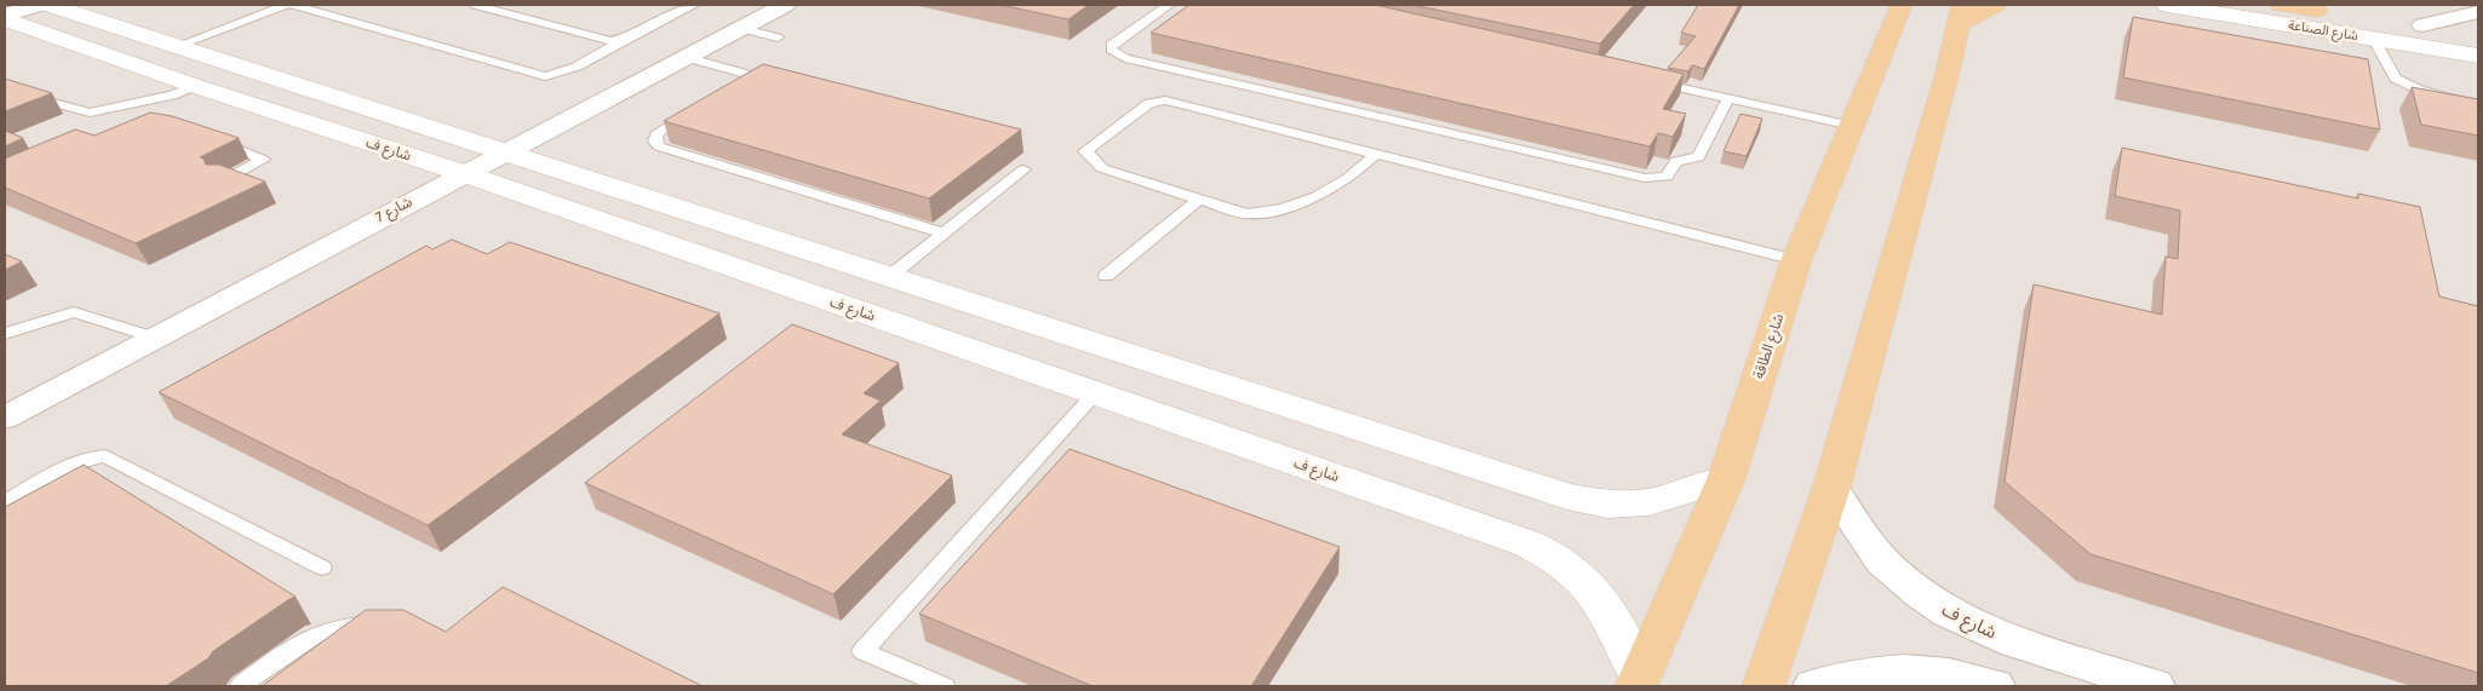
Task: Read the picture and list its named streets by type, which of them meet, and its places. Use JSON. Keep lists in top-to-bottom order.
{
  "streets": {
    "main road": ["شارع الطاقة"],
    "street": ["شارع الصناعة", "شارع ف", "شارع 7"]
  },
  "crossings": [
    ["شارع ف", "شارع 7"],
    ["شارع ف", "شارع الطاقة"]
  ]
}
